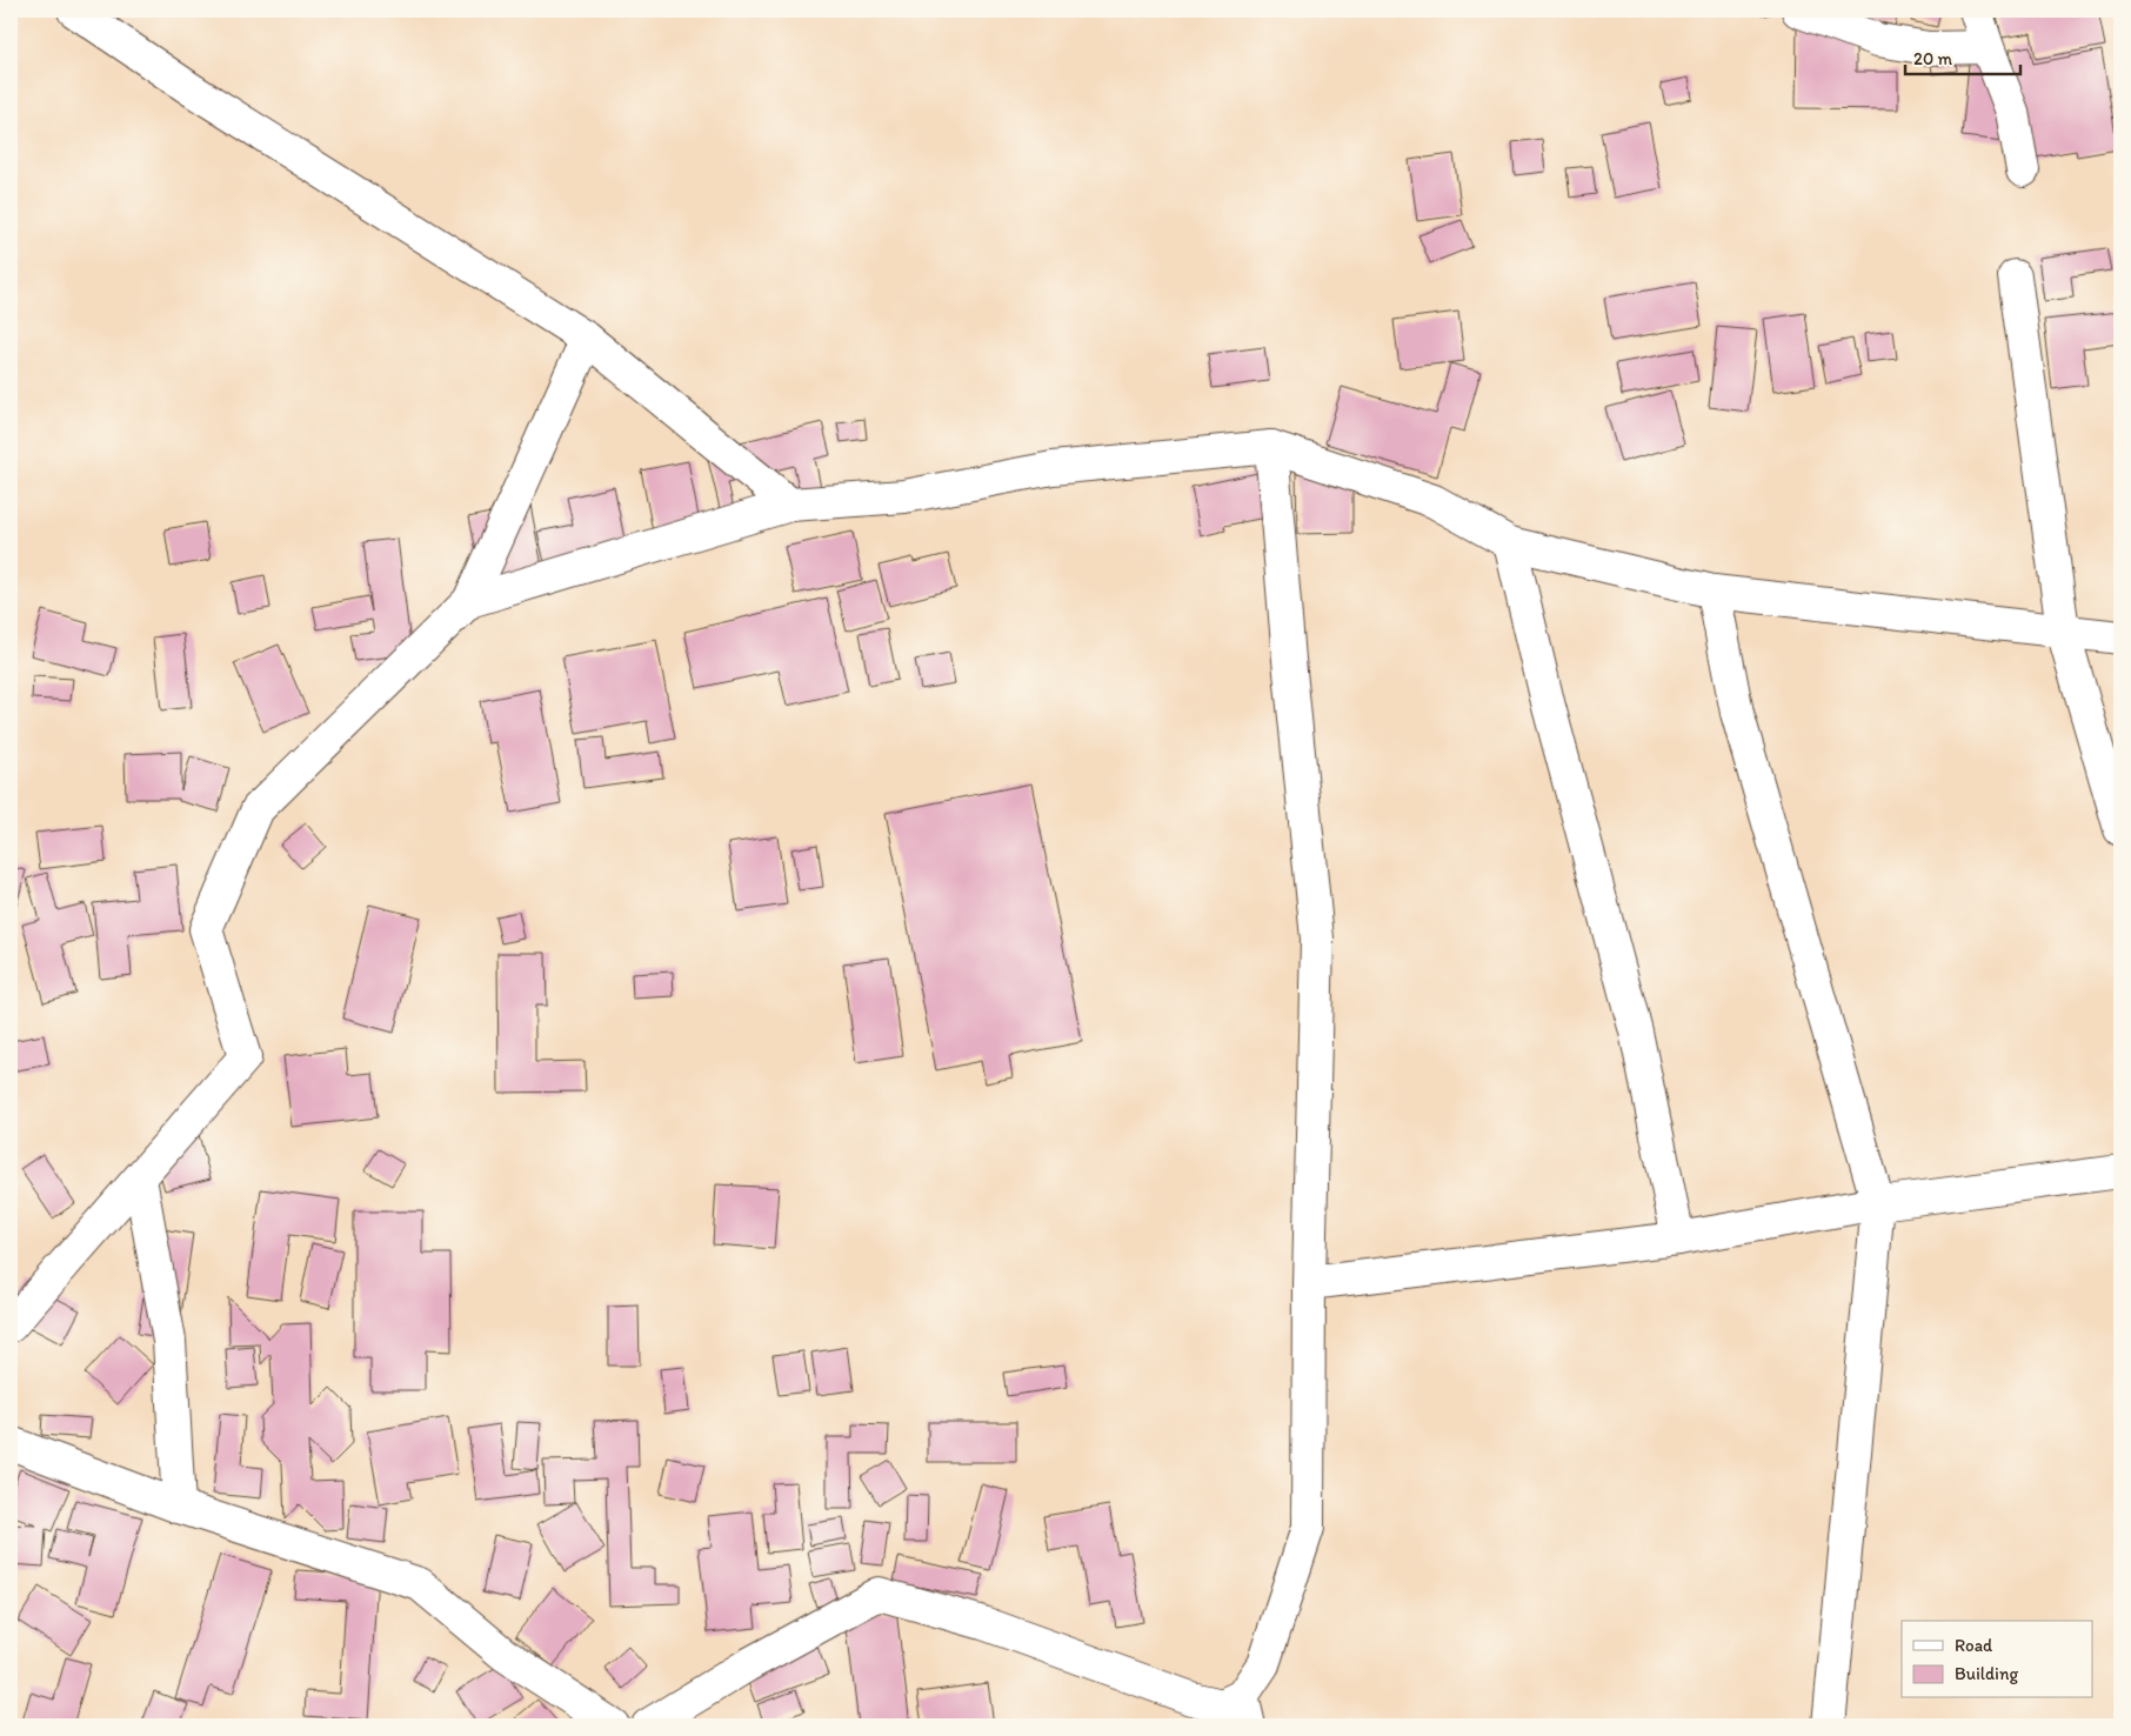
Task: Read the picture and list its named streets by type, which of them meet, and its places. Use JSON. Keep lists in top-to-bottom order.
{
  "legend": ["Road", "Building"],
  "scale_bar": "20 m"
}
